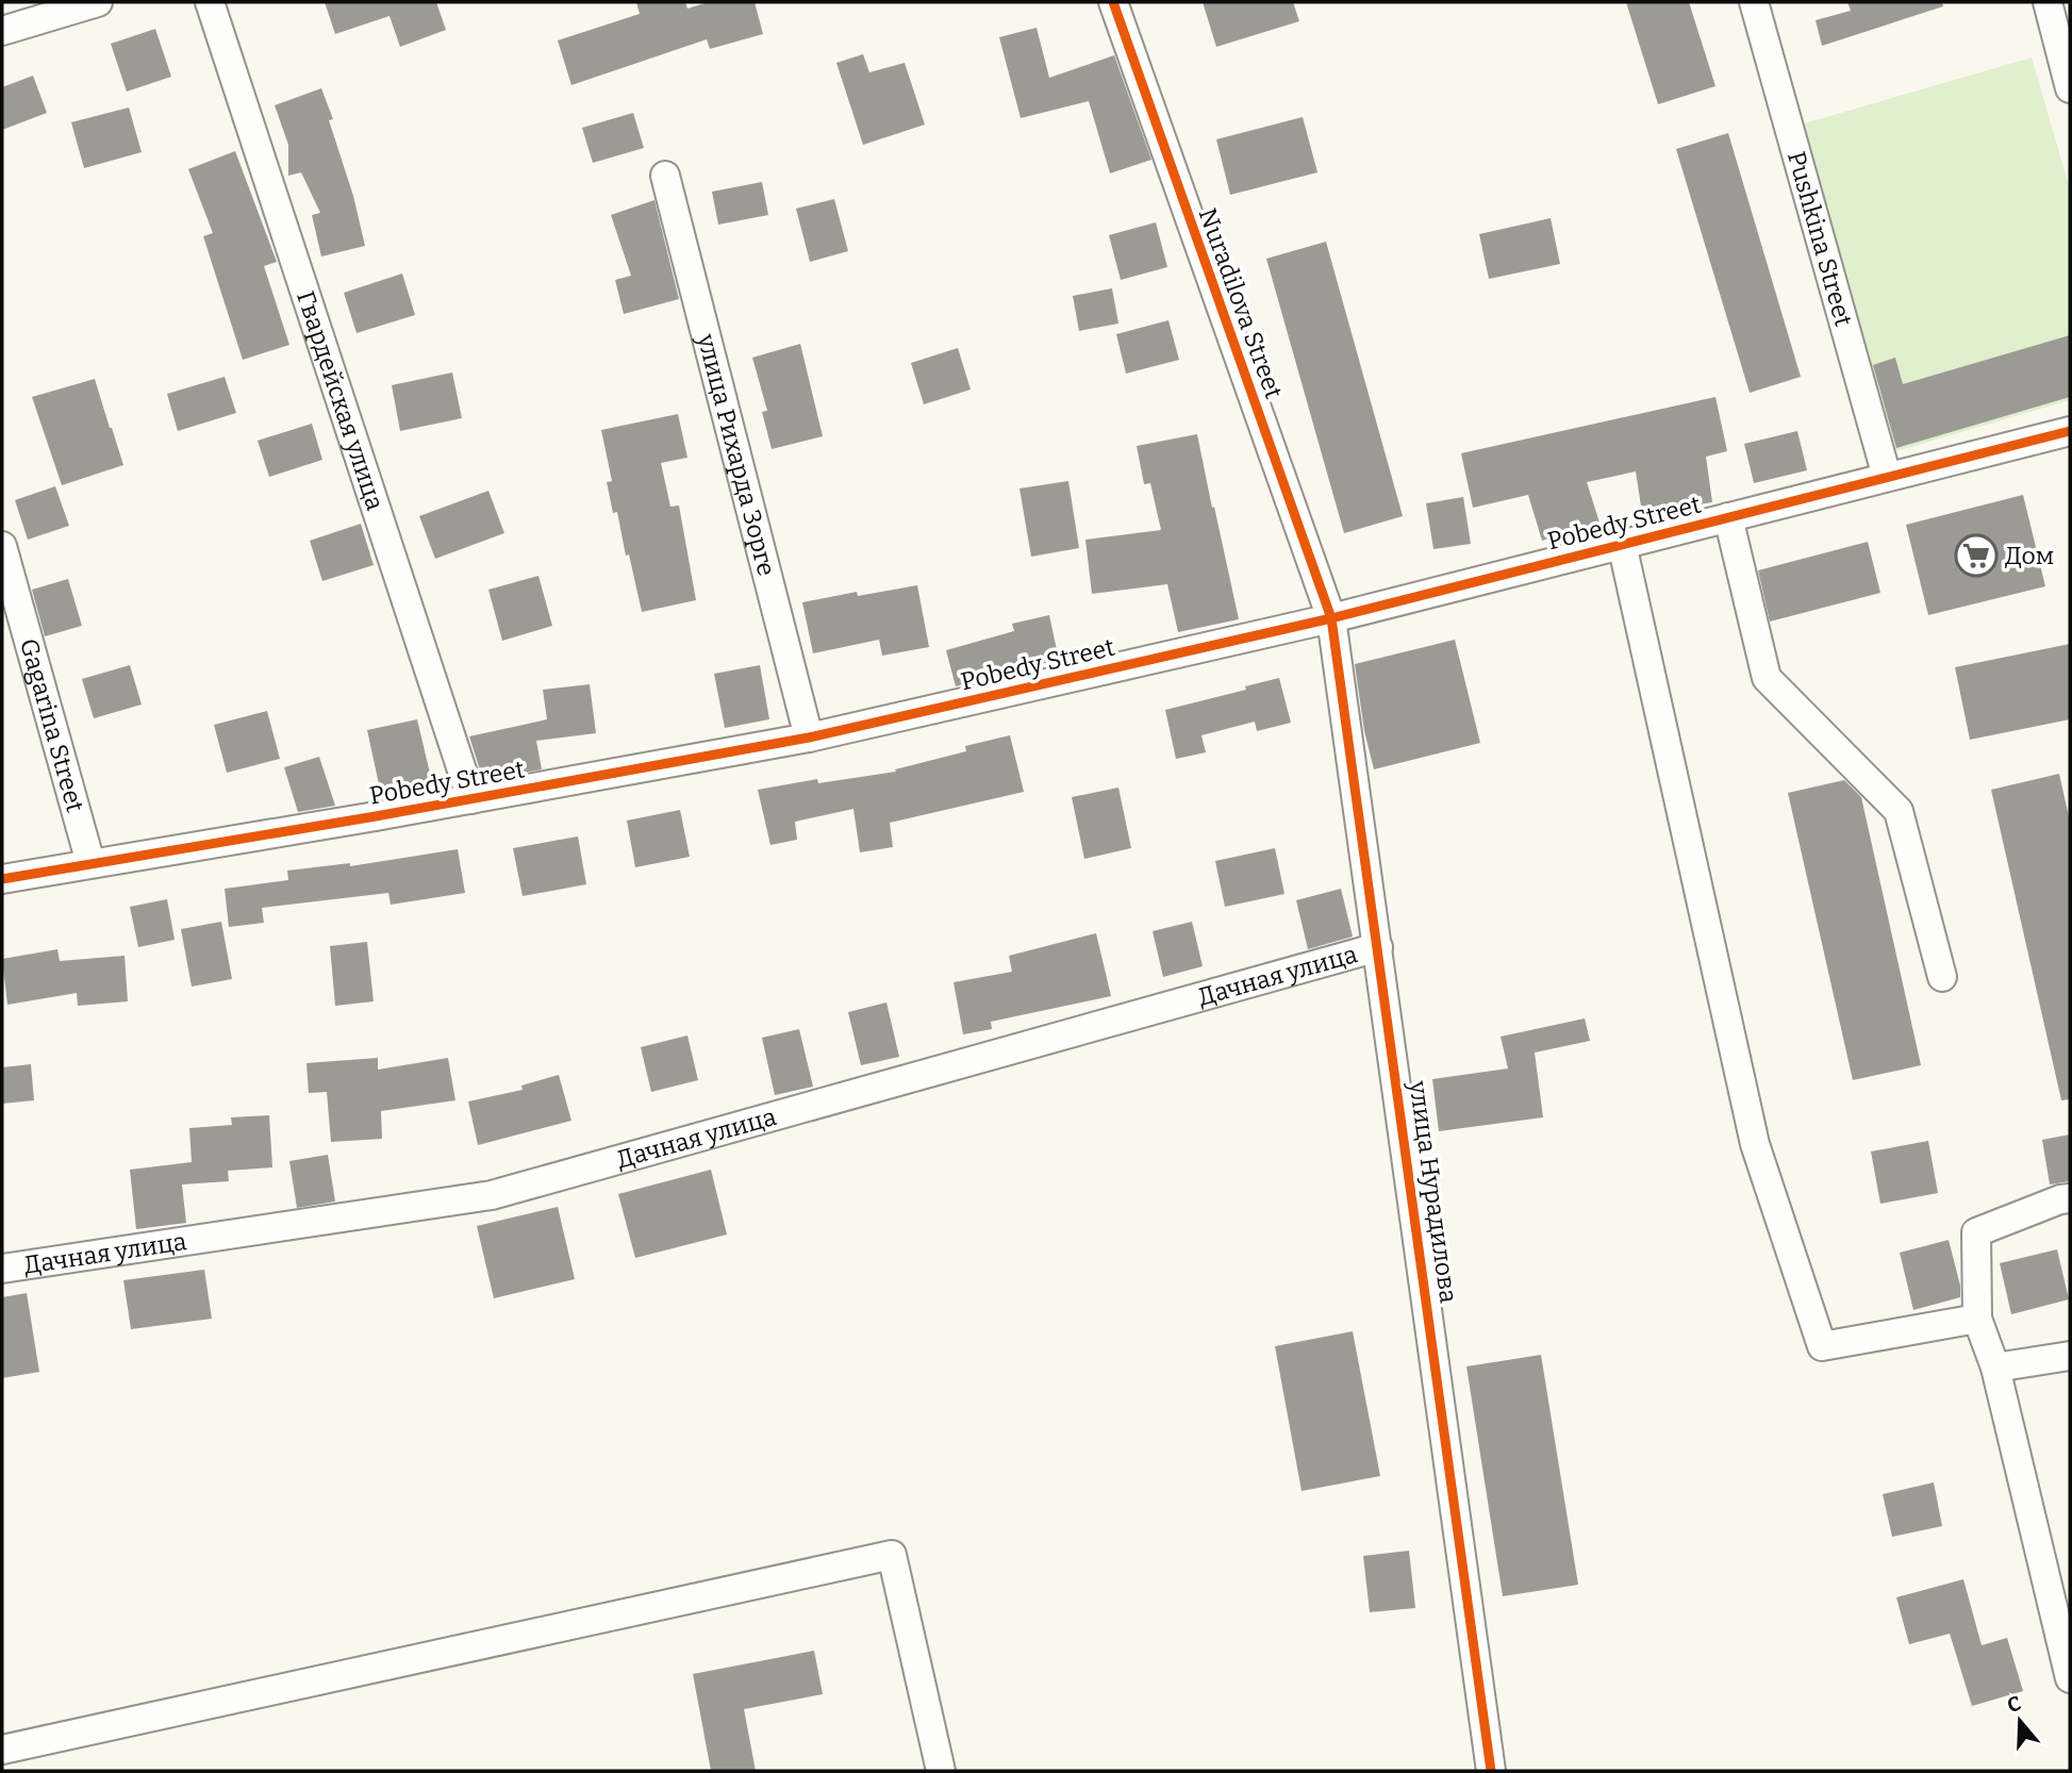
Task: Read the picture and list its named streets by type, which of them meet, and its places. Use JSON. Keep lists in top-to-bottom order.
{
  "streets": {
    "street": [
      "Pushkina Street",
      "Nuradilova Street",
      "Гвардейская улица",
      "улица Рихарда Зорге",
      "Pobedy Street",
      "Gagarina Street",
      "Дачная улица",
      "улица Нурадилова"
    ]
  },
  "crossings": [
    ["Pushkina Street", "Pobedy Street"],
    ["Nuradilova Street", "Pobedy Street"],
    ["Nuradilova Street", "улица Нурадилова"],
    ["Гвардейская улица", "Pobedy Street"],
    ["улица Рихарда Зорге", "Pobedy Street"],
    ["Pobedy Street", "Gagarina Street"],
    ["Pobedy Street", "улица Нурадилова"],
    ["Дачная улица", "улица Нурадилова"]
  ],
  "places": {
    "supermarket": ["Дом"]
  },
  "north": "top"
}
